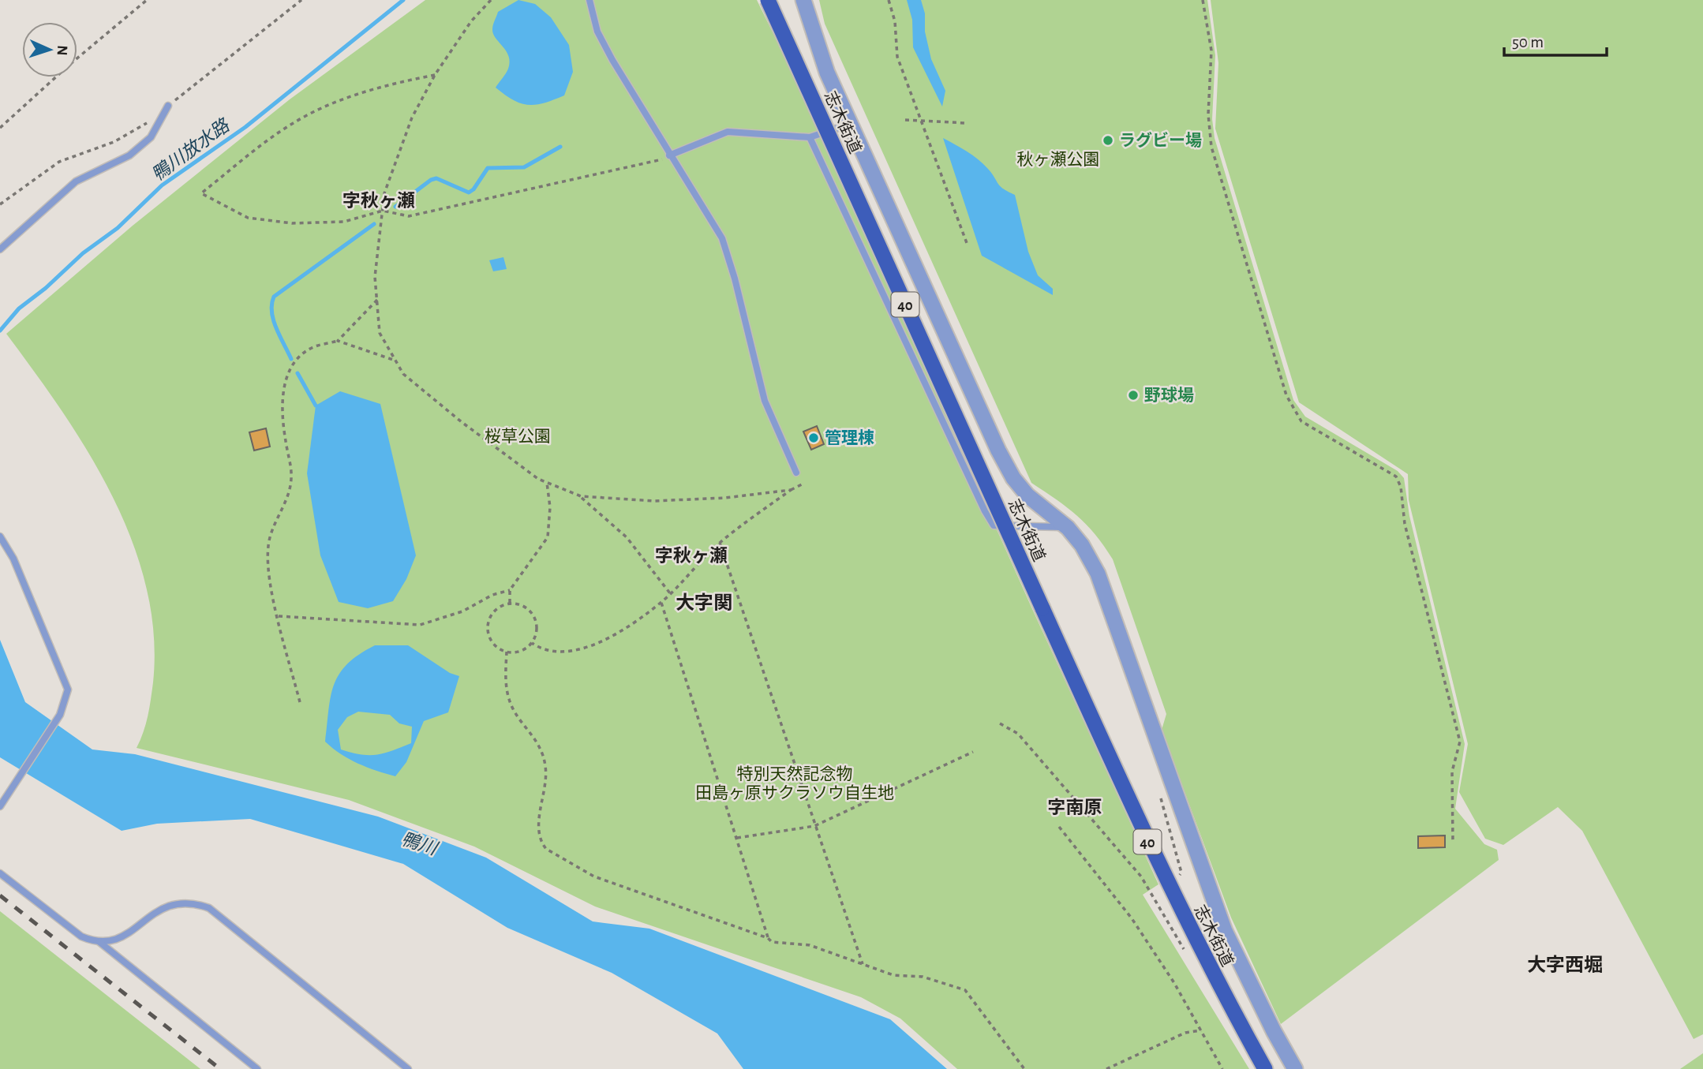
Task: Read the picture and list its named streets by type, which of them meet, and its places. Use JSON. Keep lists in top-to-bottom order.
{
  "streets": {
    "main road": ["志木街道", "40"]
  },
  "districts": [
    "字秋ヶ瀬",
    "字秋ヶ瀬",
    "大字関",
    "字南原",
    "大字西堀"
  ],
  "water": ["鴨川放水路", "鴨川"],
  "parks": ["秋ヶ瀬公園", "桜草公園", "特別天然記念物 田島ヶ原サクラソウ自生地"],
  "places": ["ラグビー場", "野球場", "管理棟"],
  "scale_bar": "50 m",
  "north": "right"
}
